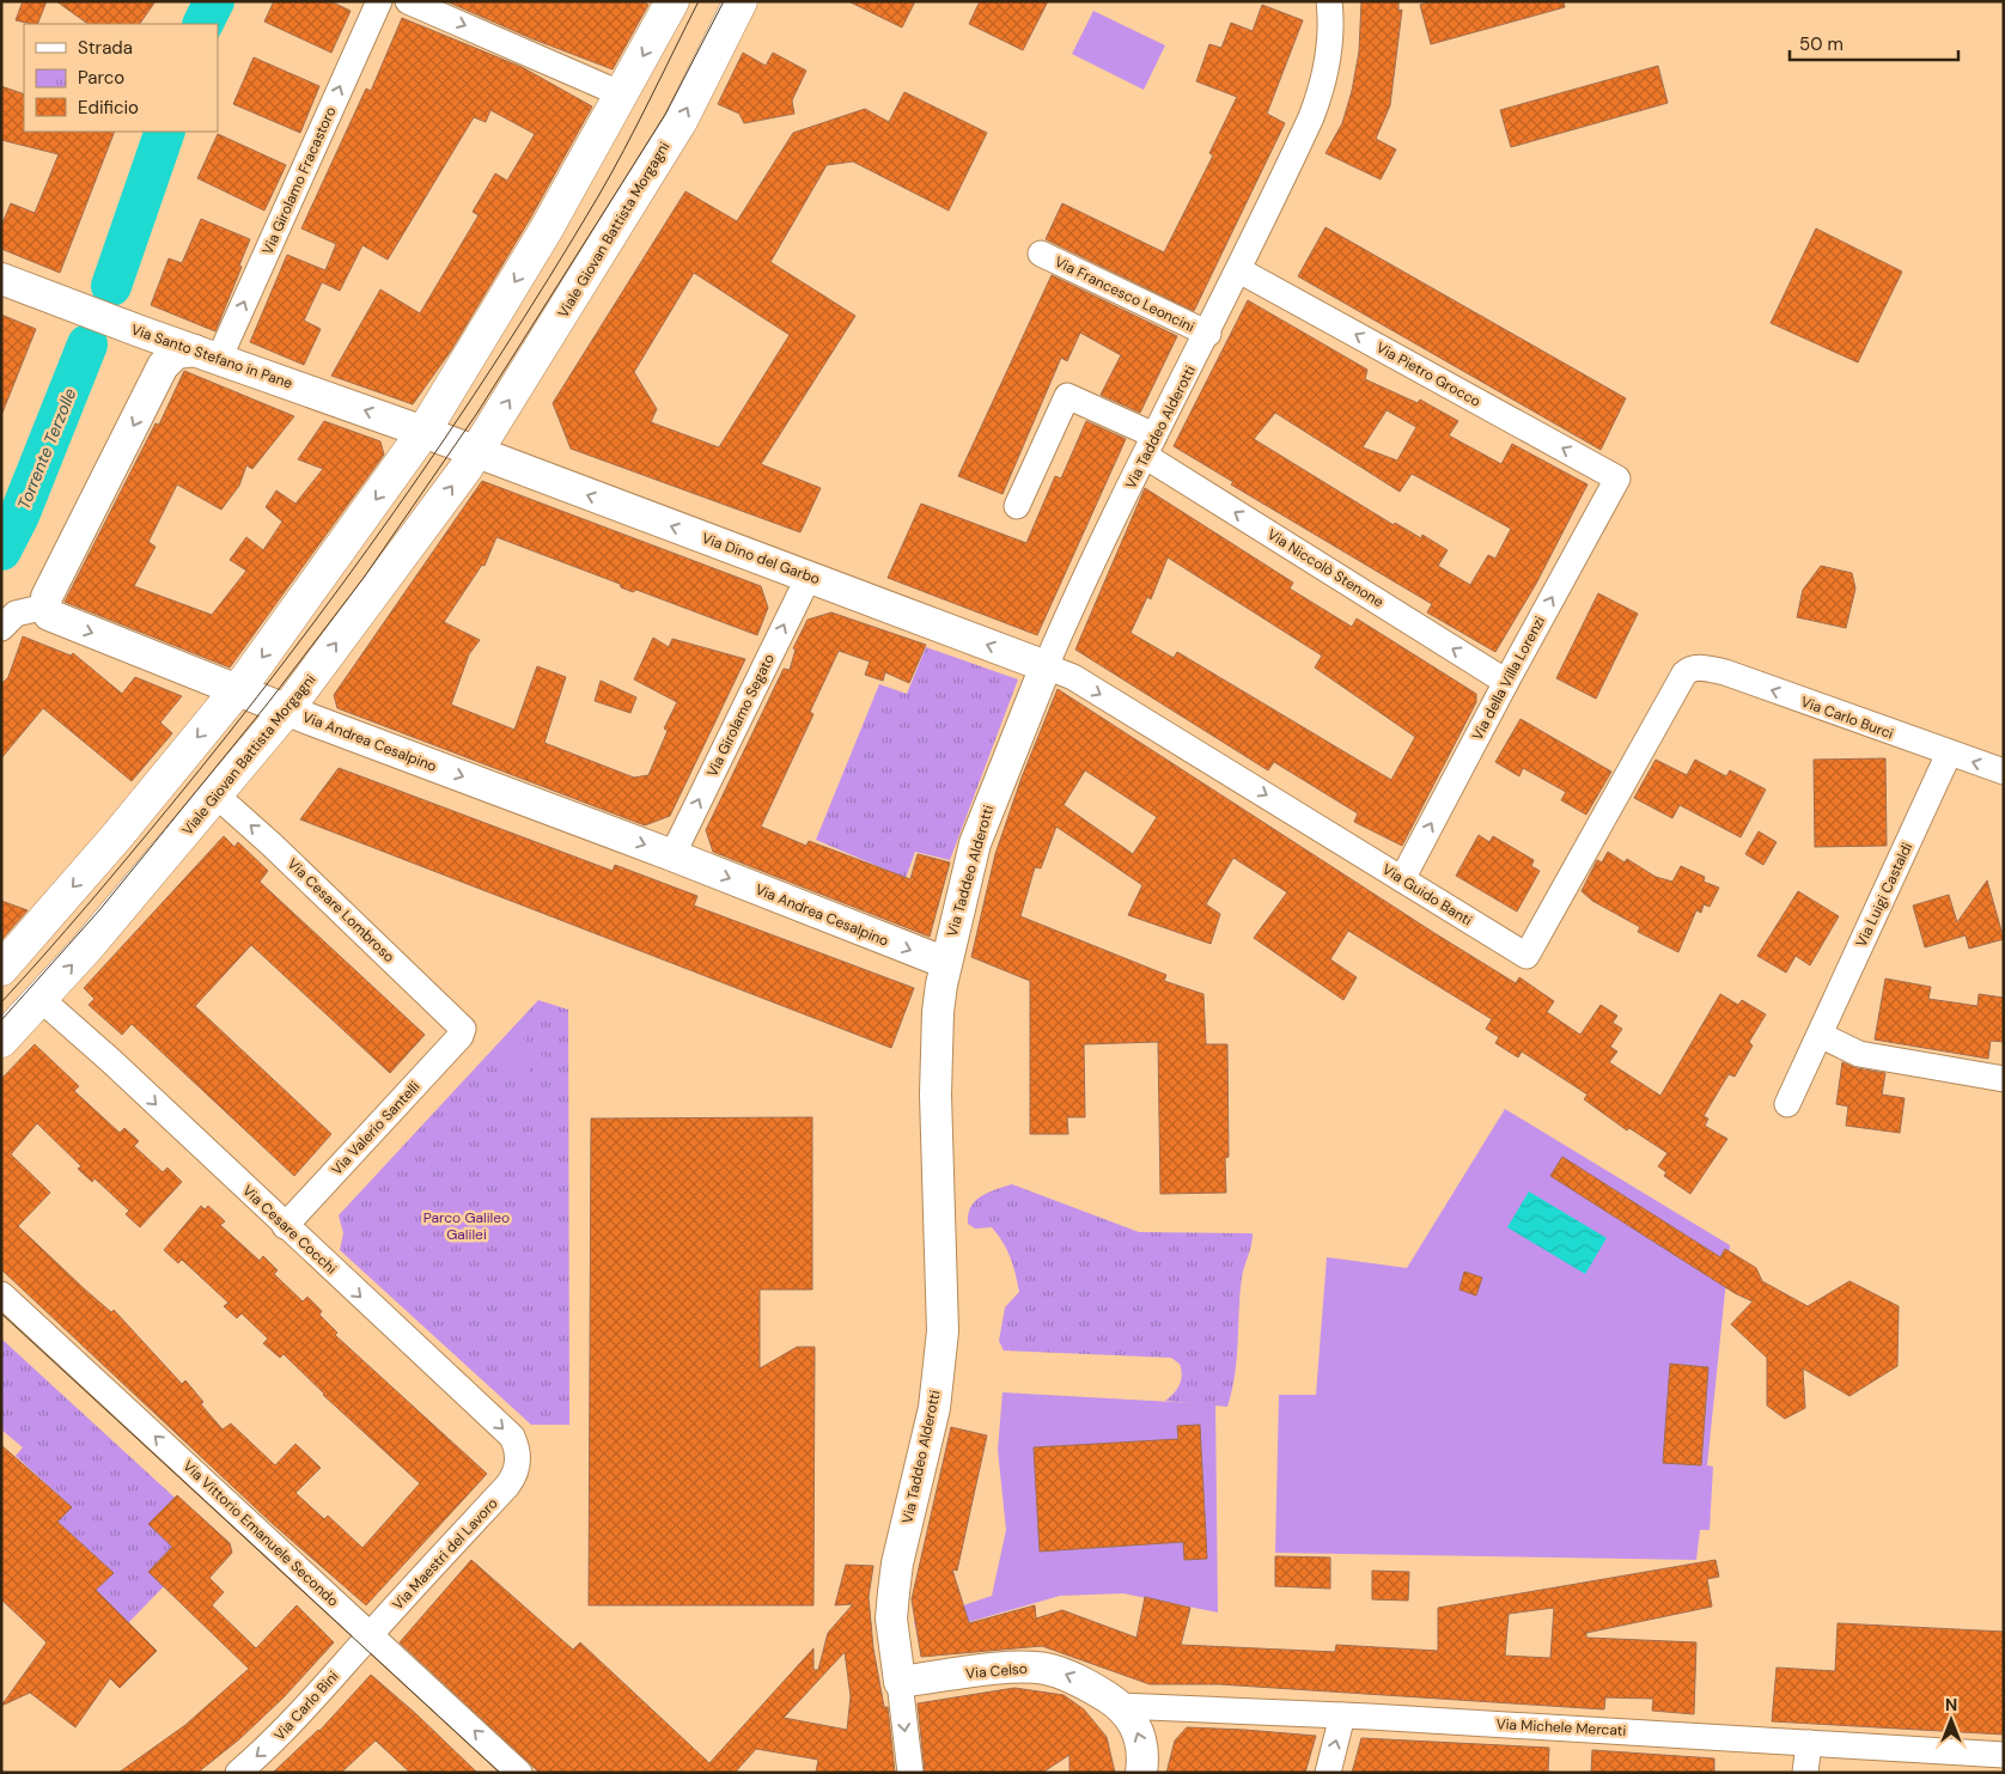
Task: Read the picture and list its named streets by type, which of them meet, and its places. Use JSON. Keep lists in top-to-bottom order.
{
  "streets": {
    "main road": ["Viale Giovan Battista Morgagni"],
    "street": [
      "Via Girolamo Fracastoro",
      "Via Francesco Leoncini",
      "Via Santo Stefano in Pane",
      "Via Pietro Grocco",
      "Via Taddeo Alderotti",
      "Via Dino del Garbo",
      "Via Niccolò Stenone",
      "Via della Villa Lorenzi",
      "Via Girolamo Segato",
      "Via Carlo Burci",
      "Via Andrea Cesalpino",
      "Via Guido Banti",
      "Via Luigi Castaldi",
      "Via Cesare Lombroso",
      "Via Valerio Santelli",
      "Via Cesare Cocchi",
      "Via Vittorio Emanuele Secondo",
      "Via Maestri del Lavoro",
      "Via Celso",
      "Via Carlo Bini",
      "Via Michele Mercati"
    ]
  },
  "crossings": [
    ["Via Girolamo Fracastoro", "Via Santo Stefano in Pane"],
    ["Viale Giovan Battista Morgagni", "Via Dino del Garbo"],
    ["Viale Giovan Battista Morgagni", "Via Andrea Cesalpino"],
    ["Viale Giovan Battista Morgagni", "Via Cesare Lombroso"],
    ["Viale Giovan Battista Morgagni", "Via Cesare Cocchi"],
    ["Via Francesco Leoncini", "Via Taddeo Alderotti"],
    ["Via Pietro Grocco", "Via Taddeo Alderotti"],
    ["Via Pietro Grocco", "Via della Villa Lorenzi"],
    ["Via Taddeo Alderotti", "Via Dino del Garbo"],
    ["Via Taddeo Alderotti", "Via Niccolò Stenone"],
    ["Via Taddeo Alderotti", "Via Andrea Cesalpino"],
    ["Via Taddeo Alderotti", "Via Guido Banti"],
    ["Via Taddeo Alderotti", "Via Celso"],
    ["Via Dino del Garbo", "Via Girolamo Segato"],
    ["Via Dino del Garbo", "Via Guido Banti"],
    ["Via Niccolò Stenone", "Via della Villa Lorenzi"],
    ["Via della Villa Lorenzi", "Via Guido Banti"],
    ["Via Girolamo Segato", "Via Andrea Cesalpino"],
    ["Via Carlo Burci", "Via Guido Banti"],
    ["Via Carlo Burci", "Via Luigi Castaldi"],
    ["Via Cesare Lombroso", "Via Valerio Santelli"],
    ["Via Valerio Santelli", "Via Cesare Cocchi"],
    ["Via Cesare Cocchi", "Via Maestri del Lavoro"],
    ["Via Vittorio Emanuele Secondo", "Via Maestri del Lavoro"],
    ["Via Vittorio Emanuele Secondo", "Via Carlo Bini"],
    ["Via Maestri del Lavoro", "Via Carlo Bini"],
    ["Via Celso", "Via Michele Mercati"]
  ],
  "one_way": [
    "Via Girolamo Fracastoro",
    "Via Santo Stefano in Pane",
    "Via Pietro Grocco",
    "Via Dino del Garbo",
    "Via Niccolò Stenone",
    "Via della Villa Lorenzi",
    "Via Girolamo Segato",
    "Via Carlo Burci",
    "Via Andrea Cesalpino",
    "Via Guido Banti",
    "Via Cesare Lombroso",
    "Via Cesare Cocchi",
    "Via Vittorio Emanuele Secondo",
    "Via Celso",
    "Via Carlo Bini"
  ],
  "water": ["Torrente Terzolle"],
  "parks": ["Parco Galileo Galilei"],
  "legend": ["Strada", "Parco", "Edificio"],
  "scale_bar": "50 m",
  "north": "top"
}
